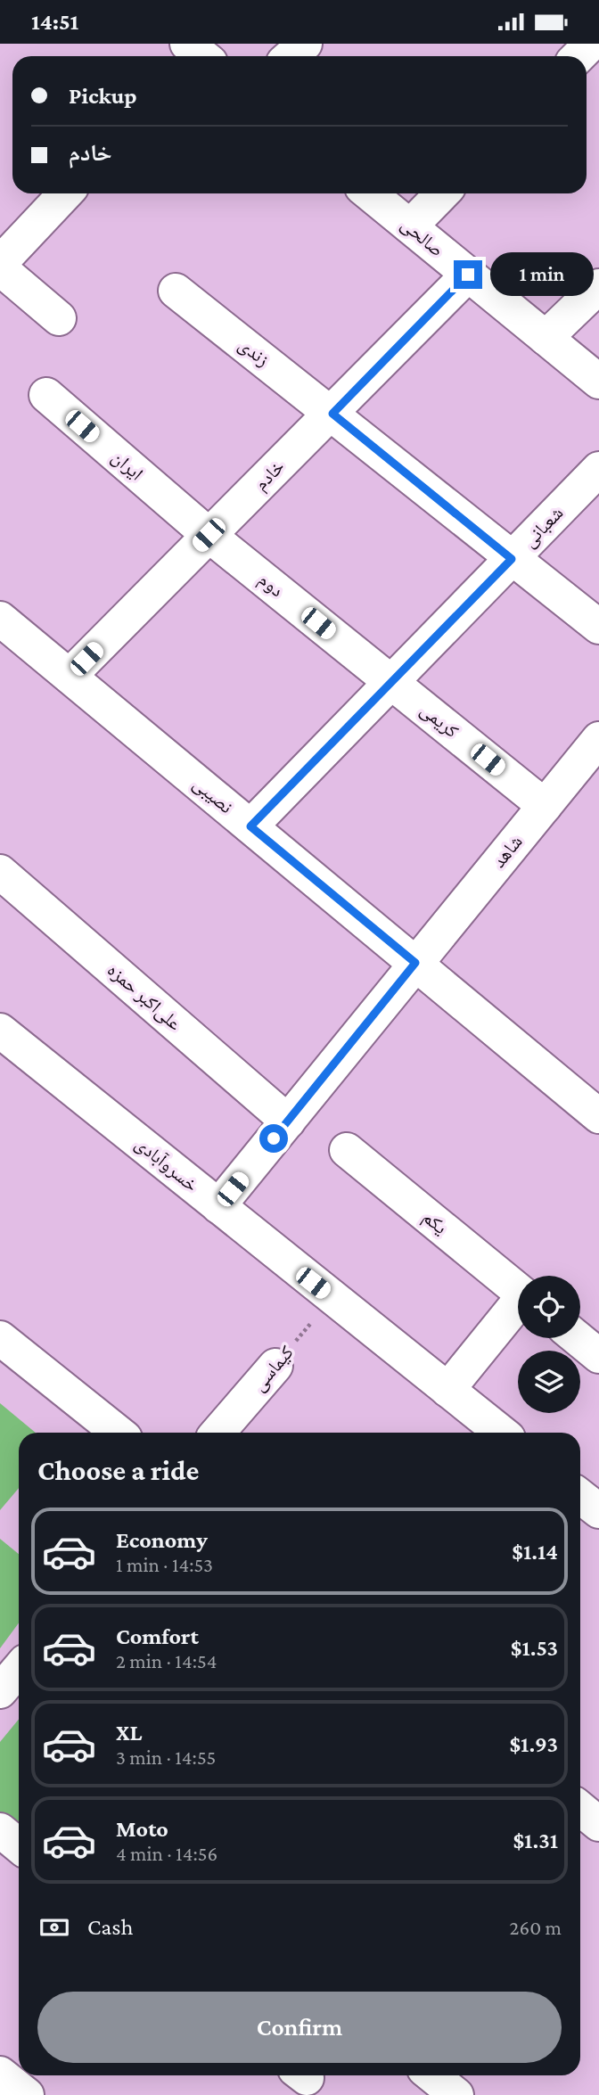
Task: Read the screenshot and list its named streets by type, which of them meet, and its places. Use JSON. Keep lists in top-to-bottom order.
{
  "streets": {
    "street": [
      "صالحی",
      "زندی",
      "ایران",
      "خادم",
      "شعبانی",
      "دوم",
      "کریمی",
      "نصیبی",
      "شاهد",
      "علی‌اکبر حمزه",
      "خسروآبادی",
      "یکم",
      "کیماسی"
    ]
  },
  "crossings": [
    ["صالحی", "خادم"],
    ["زندی", "خادم"],
    ["زندی", "شعبانی"],
    ["ایران", "خادم"],
    ["ایران", "دوم"],
    ["خادم", "دوم"],
    ["خادم", "نصیبی"],
    ["شعبانی", "دوم"],
    ["شعبانی", "کریمی"],
    ["شعبانی", "نصیبی"],
    ["دوم", "کریمی"],
    ["کریمی", "شاهد"],
    ["نصیبی", "شاهد"],
    ["شاهد", "علی‌اکبر حمزه"],
    ["شاهد", "خسروآبادی"],
    ["خسروآبادی", "یکم"],
    ["خسروآبادی", "کیماسی"]
  ],
  "page": {
    "status": "14:51",
    "banner": ["Pickup", "خادم"],
    "bubble": "1 min",
    "heading": "Choose a ride",
    "list": [
      {
        "name": "Economy",
        "note": "1 min · 14:53",
        "value": "$1.14"
      },
      {
        "name": "Comfort",
        "note": "2 min · 14:54",
        "value": "$1.53"
      },
      {
        "name": "XL",
        "note": "3 min · 14:55",
        "value": "$1.93"
      },
      {
        "name": "Moto",
        "note": "4 min · 14:56",
        "value": "$1.31"
      }
    ],
    "pay": ["Cash", "260 m"],
    "buttons": "Confirm"
  }
}
